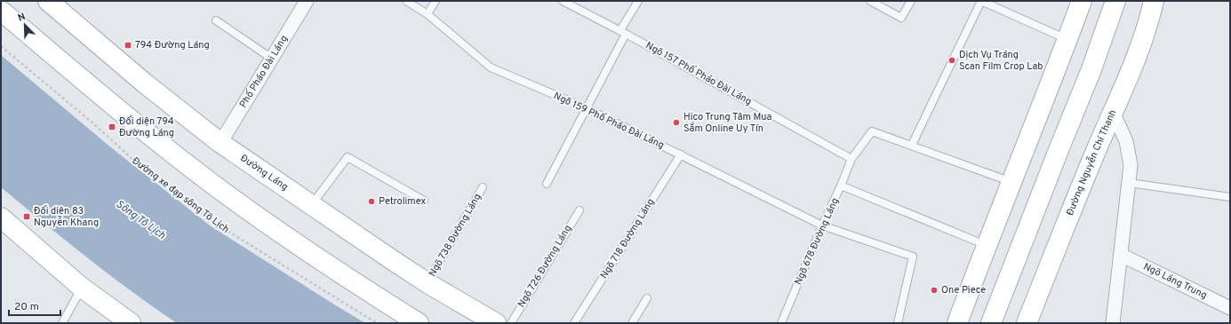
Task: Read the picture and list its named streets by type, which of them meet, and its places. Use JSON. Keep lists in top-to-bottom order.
{
  "streets": {
    "main road": ["Đường Nguyễn Chí Thanh", "Đường Láng"],
    "street": ["Phố Pháo Đài Láng", "Ngõ Láng Trung"],
    "lane": [
      "Ngõ 157 Phố Pháo Đài Láng",
      "Ngõ 159 Phố Pháo Đài Láng",
      "Ngõ 738 Đường Láng",
      "Ngõ 718 Đường Láng",
      "Ngõ 678 Đường Láng",
      "Ngõ 726 Đường Láng"
    ],
    "path": ["Đường xe đạp sông Tô Lịch"]
  },
  "crossings": [
    ["Phố Pháo Đài Láng", "Đường Láng"],
    ["Ngõ 157 Phố Pháo Đài Láng", "Ngõ 678 Đường Láng"],
    ["Ngõ 159 Phố Pháo Đài Láng", "Ngõ 718 Đường Láng"],
    ["Ngõ 159 Phố Pháo Đài Láng", "Ngõ 678 Đường Láng"],
    ["Đường Láng", "Ngõ 738 Đường Láng"]
  ],
  "water": ["Sông Tô Lịch"],
  "places": {
    "transit": ["794 Đường Láng", "Đối diện 794 Đường Láng", "Đối diện 83 Nguyễn Khang"],
    "other": [
      "Dịch Vụ Tráng Scan Film Crop Lab",
      "Hico Trung Tâm Mua Sắm Online Uy Tín",
      "Petrolimex",
      "One Piece"
    ]
  },
  "scale_bar": "20 m",
  "north": "top left"
}
